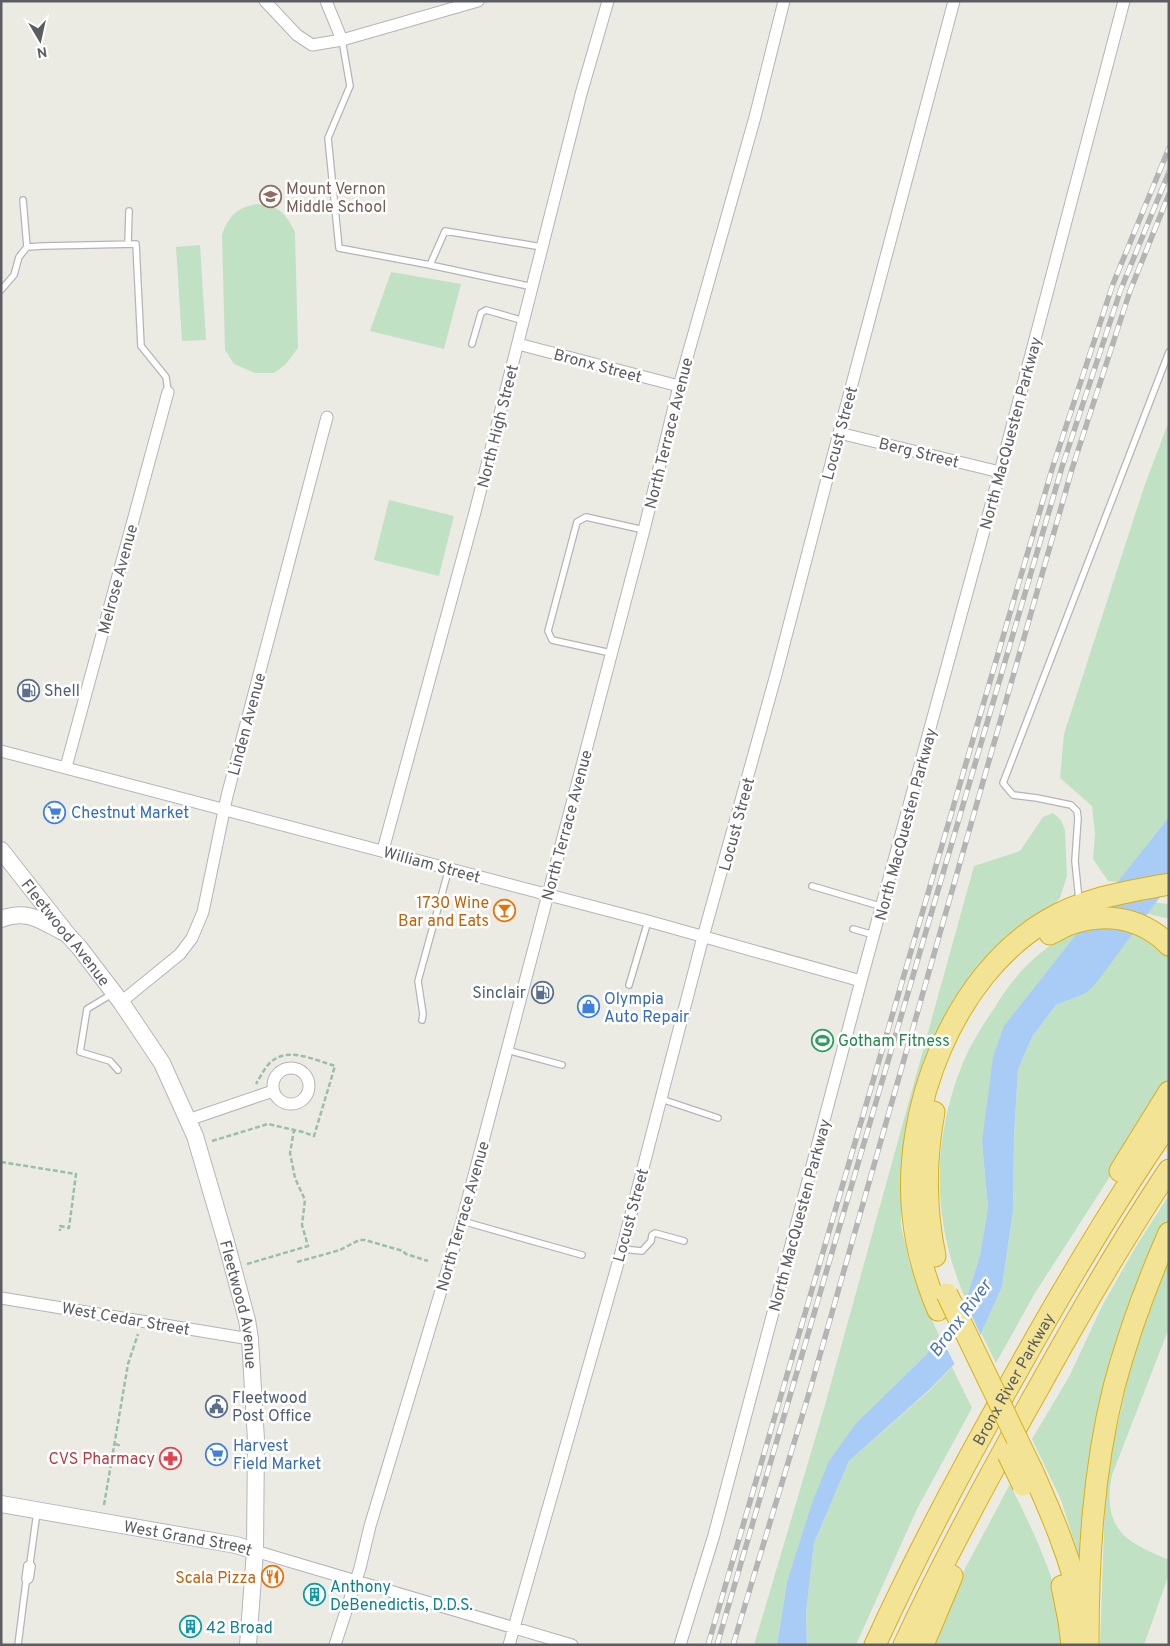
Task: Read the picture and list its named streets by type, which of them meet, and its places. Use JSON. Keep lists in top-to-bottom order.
{
  "streets": {
    "highway": ["Bronx River Parkway"],
    "street": [
      "Bronx Street",
      "North High Street",
      "North Terrace Avenue",
      "Locust Street",
      "North MacQuesten Parkway",
      "Berg Street",
      "Melrose Avenue",
      "Linden Avenue",
      "William Street",
      "Fleetwood Avenue",
      "West Cedar Street",
      "West Grand Street"
    ]
  },
  "crossings": [
    ["Bronx Street", "North High Street"],
    ["Bronx Street", "North Terrace Avenue"],
    ["North High Street", "William Street"],
    ["North Terrace Avenue", "William Street"],
    ["North Terrace Avenue", "West Grand Street"],
    ["Locust Street", "Berg Street"],
    ["Locust Street", "William Street"],
    ["Locust Street", "West Grand Street"],
    ["North MacQuesten Parkway", "Berg Street"],
    ["North MacQuesten Parkway", "William Street"],
    ["Melrose Avenue", "William Street"],
    ["Linden Avenue", "William Street"],
    ["Linden Avenue", "Fleetwood Avenue"],
    ["Fleetwood Avenue", "West Cedar Street"],
    ["Fleetwood Avenue", "West Grand Street"]
  ],
  "water": ["Bronx River"],
  "places": {
    "school or university": ["Mount Vernon Middle School"],
    "fuel station": ["Shell", "Sinclair"],
    "supermarket": ["Chestnut Market", "Harvest Field Market"],
    "bar": ["1730 Wine Bar and Eats"],
    "shop": ["Olympia Auto Repair"],
    "sports": ["Gotham Fitness"],
    "public building": ["Fleetwood Post Office"],
    "pharmacy": ["CVS Pharmacy"],
    "restaurant": ["Scala Pizza"],
    "building": ["Anthony DeBenedictis, D.D.S.", "42 Broad"]
  },
  "north": "bottom"
}
